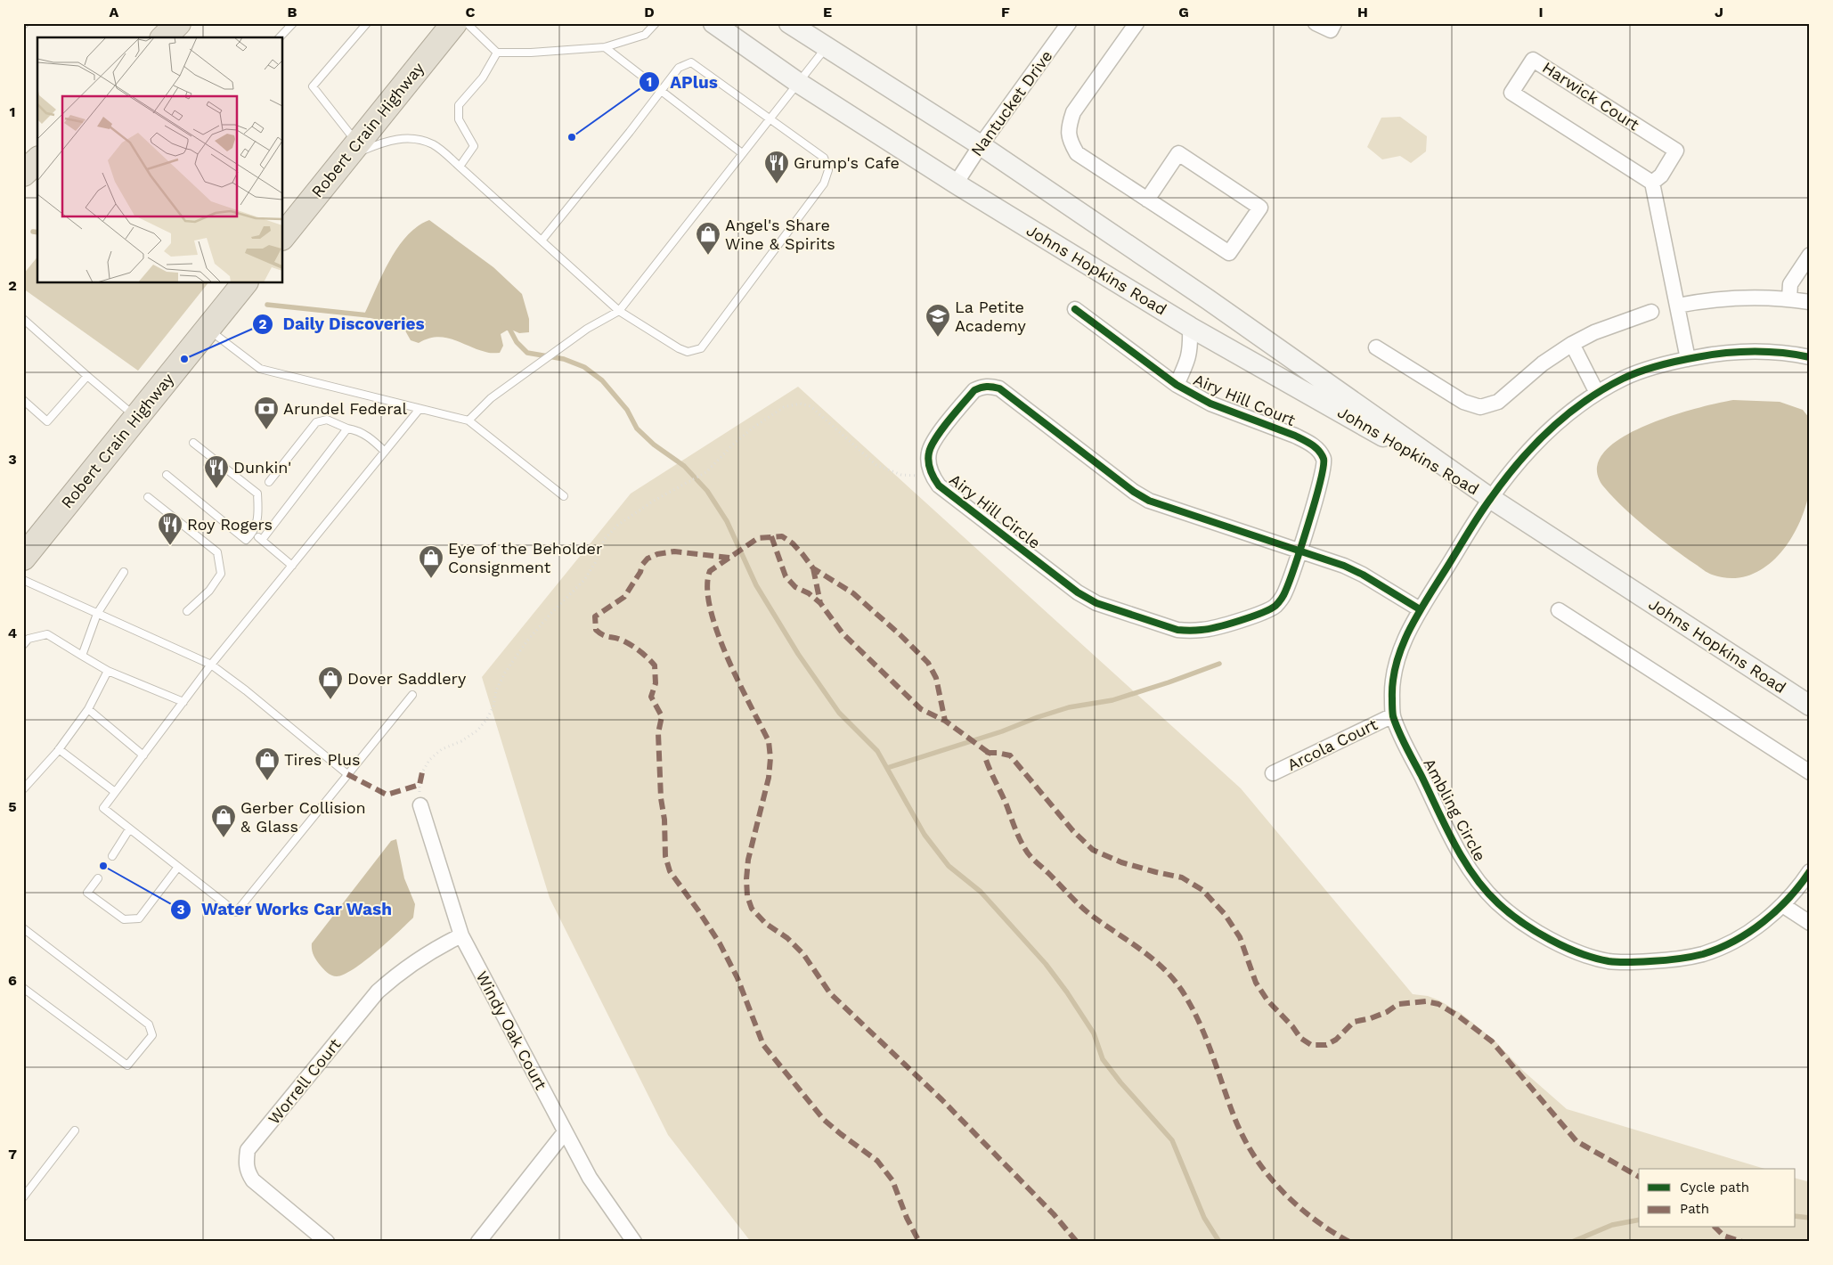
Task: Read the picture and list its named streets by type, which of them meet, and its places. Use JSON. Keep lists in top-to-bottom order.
{
  "streets": {
    "highway": ["Robert Crain Highway"],
    "street": [
      "Harwick Court",
      "Nantucket Drive",
      "Johns Hopkins Road",
      "Airy Hill Court",
      "Airy Hill Circle",
      "Arcola Court",
      "Ambling Circle",
      "Windy Oak Court",
      "Worrell Court"
    ]
  },
  "crossings": [
    ["Nantucket Drive", "Johns Hopkins Road"],
    ["Johns Hopkins Road", "Airy Hill Court"],
    ["Johns Hopkins Road", "Ambling Circle"],
    ["Airy Hill Court", "Airy Hill Circle"],
    ["Airy Hill Circle", "Ambling Circle"],
    ["Arcola Court", "Ambling Circle"],
    ["Windy Oak Court", "Worrell Court"]
  ],
  "places": {
    "other": ["APlus", "Daily Discoveries", "Water Works Car Wash"],
    "restaurant": ["Grump's Cafe", "Dunkin'", "Roy Rogers"],
    "shop": [
      "Angel's Share Wine & Spirits",
      "Eye of the Beholder Consignment",
      "Dover Saddlery",
      "Tires Plus",
      "Gerber Collision & Glass"
    ],
    "school or university": ["La Petite Academy"],
    "bank": ["Arundel Federal"]
  },
  "legend": ["Cycle path", "Path"],
  "grid": {
    "columns": [
      "A",
      "B",
      "C",
      "D",
      "E",
      "F",
      "G",
      "H",
      "I",
      "J"
    ],
    "rows": [
      "1",
      "2",
      "3",
      "4",
      "5",
      "6",
      "7"
    ]
  }
}
